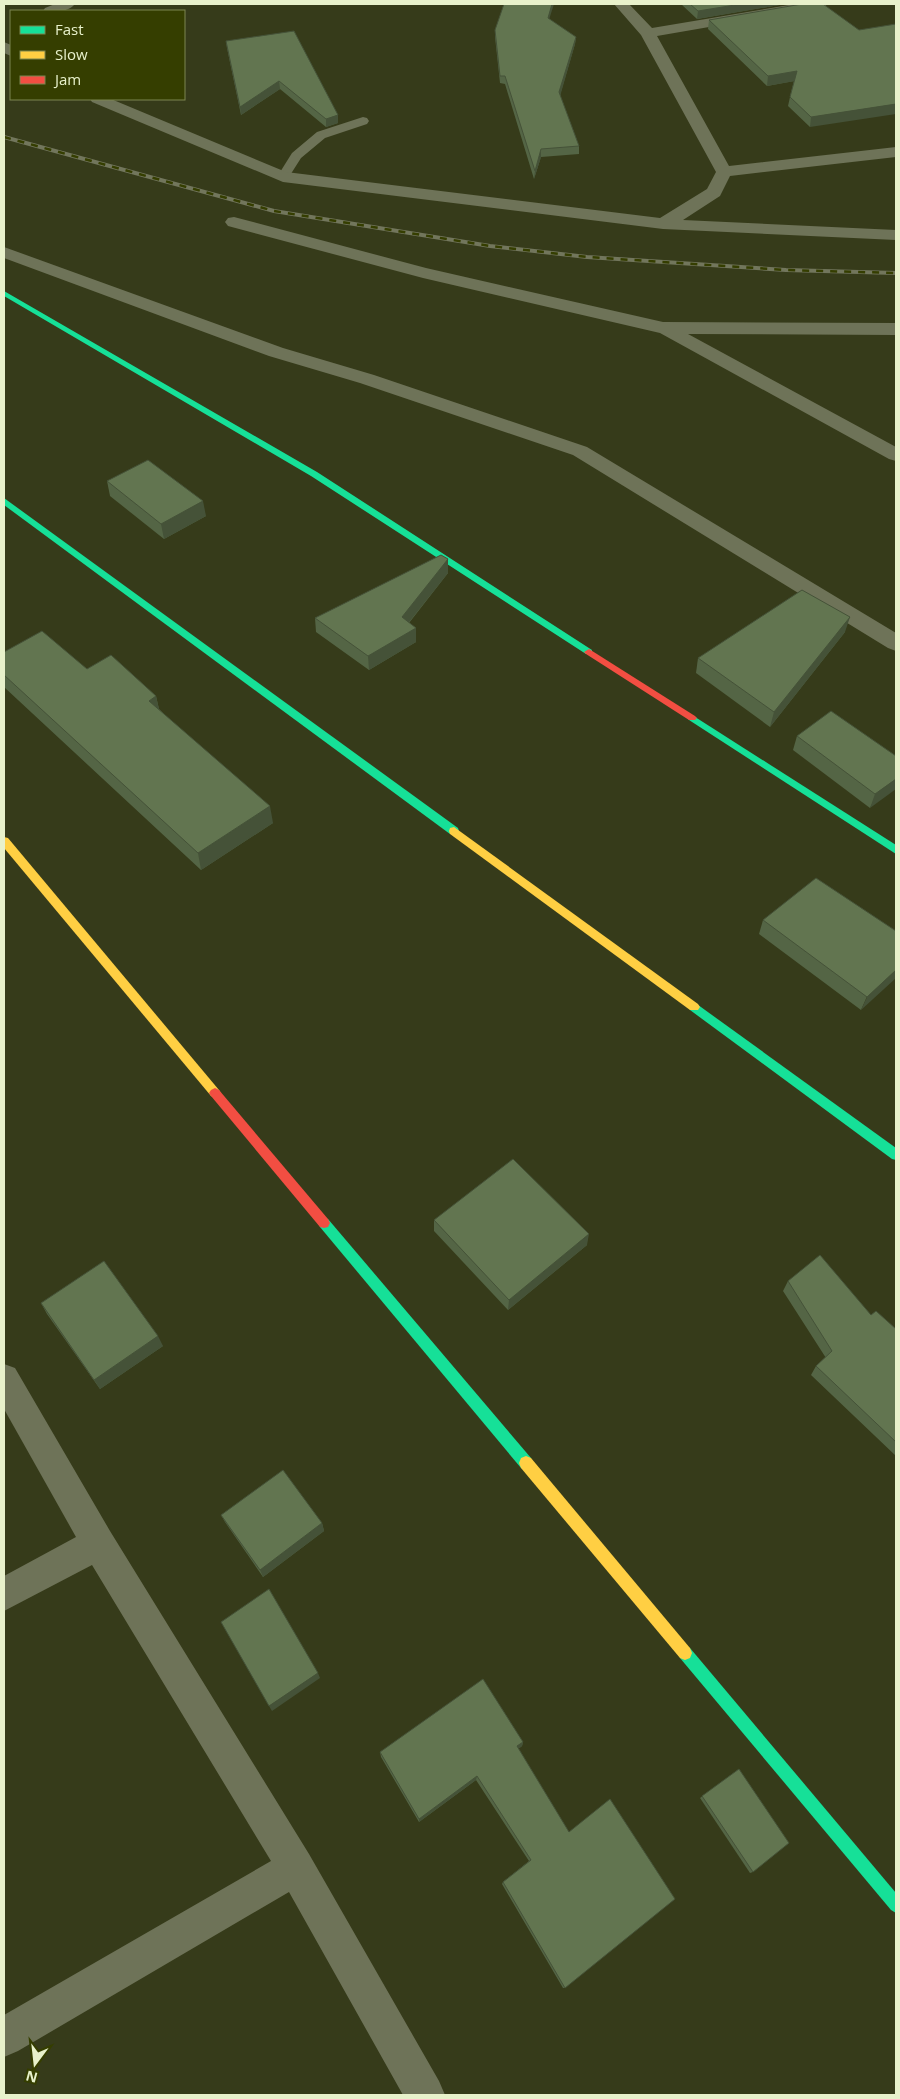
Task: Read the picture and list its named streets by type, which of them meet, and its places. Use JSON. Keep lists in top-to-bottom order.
{
  "legend": ["Fast", "Slow", "Jam"],
  "north": "bottom"
}
